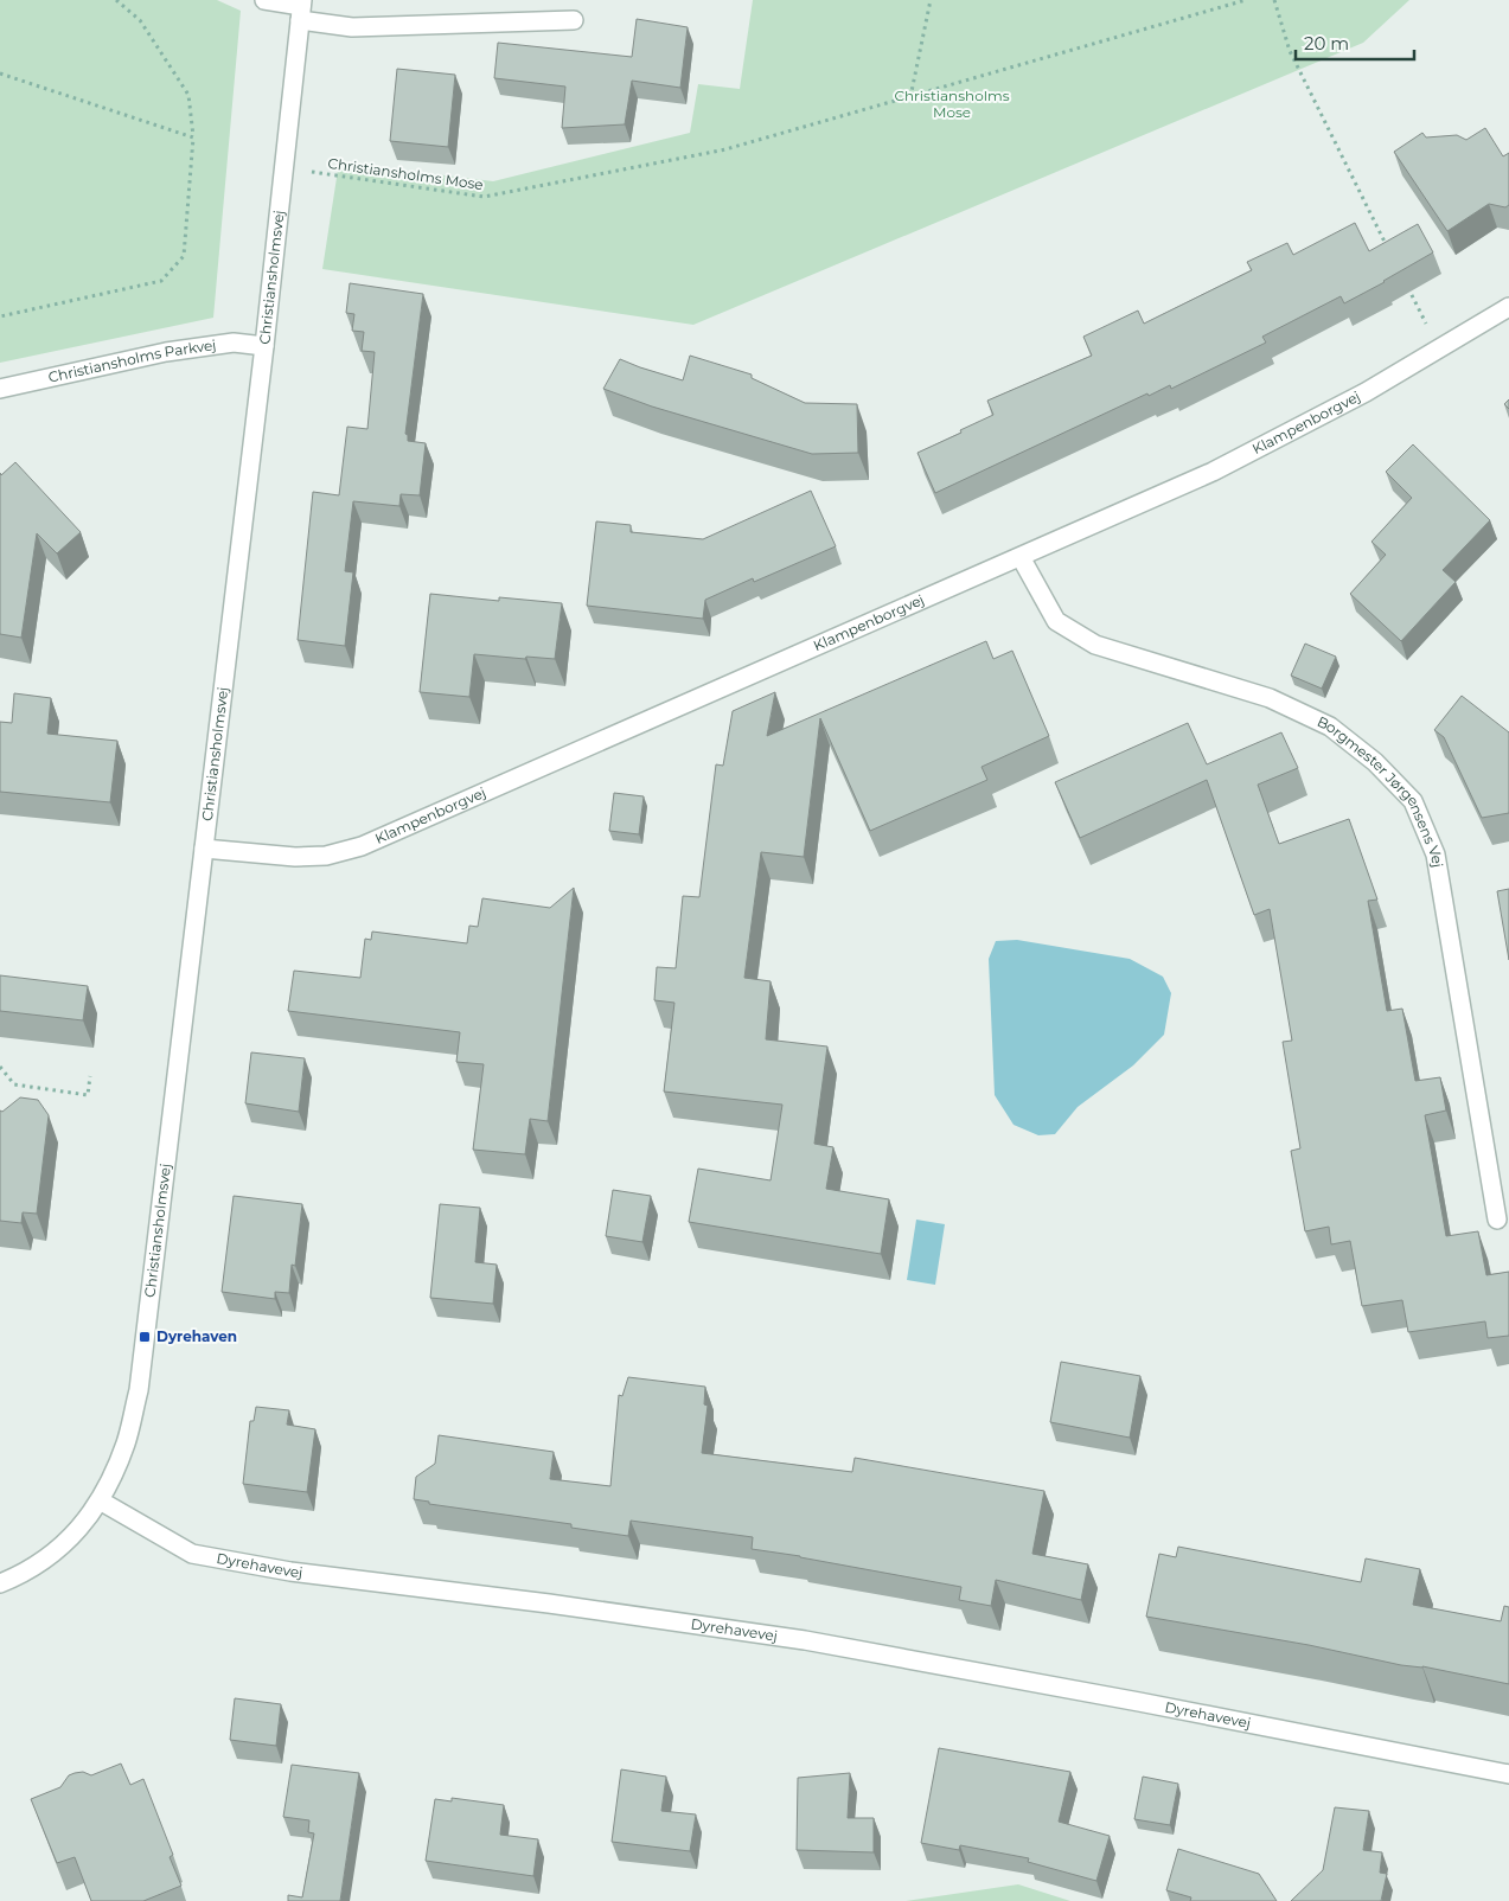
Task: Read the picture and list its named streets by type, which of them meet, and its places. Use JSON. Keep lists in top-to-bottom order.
{
  "streets": {
    "street": [
      "Christiansholmsvej",
      "Christiansholms Parkvej",
      "Klampenborgvej",
      "Borgmester Jørgensens Vej",
      "Dyrehavevej"
    ],
    "path": ["Christiansholms Mose"]
  },
  "crossings": [
    ["Christiansholms Mose", "Christiansholmsvej"],
    ["Christiansholmsvej", "Christiansholms Parkvej"],
    ["Christiansholmsvej", "Klampenborgvej"],
    ["Christiansholmsvej", "Dyrehavevej"],
    ["Klampenborgvej", "Borgmester Jørgensens Vej"]
  ],
  "parks": ["Christiansholms Mose"],
  "places": {
    "transit": ["Dyrehaven"]
  },
  "scale_bar": "20 m"
}
